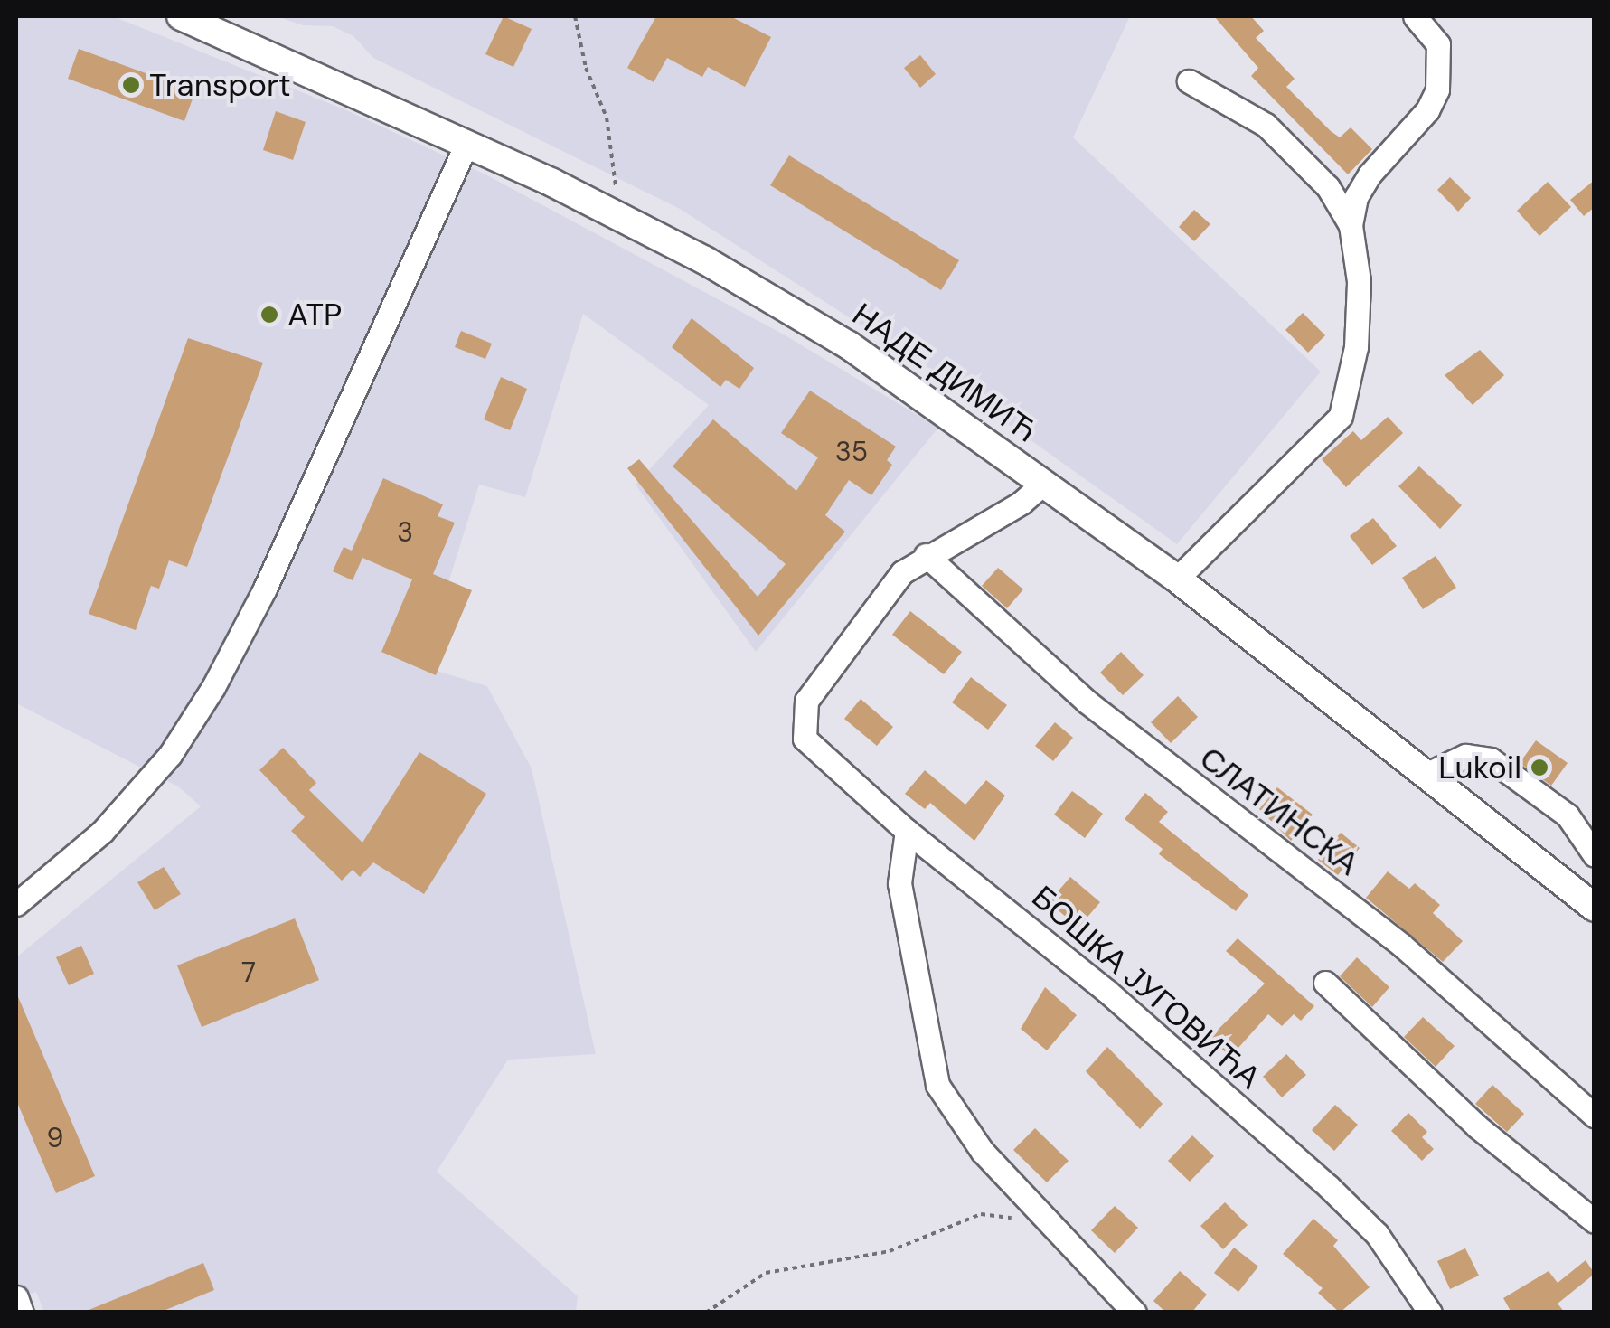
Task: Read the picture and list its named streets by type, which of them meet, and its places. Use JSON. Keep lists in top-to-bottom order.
{
  "streets": {
    "main road": ["НАДЕ ДИМИЋ"],
    "street": ["СЛАТИНСКА", "БОШКА ЈУГОВИЋА"]
  },
  "crossings": [
    ["СЛАТИНСКА", "БОШКА ЈУГОВИЋА"]
  ],
  "places": ["Transport", "ATP", "Lukoil"],
  "house_numbers": [
    "35",
    "3",
    "7",
    "9"
  ]
}
